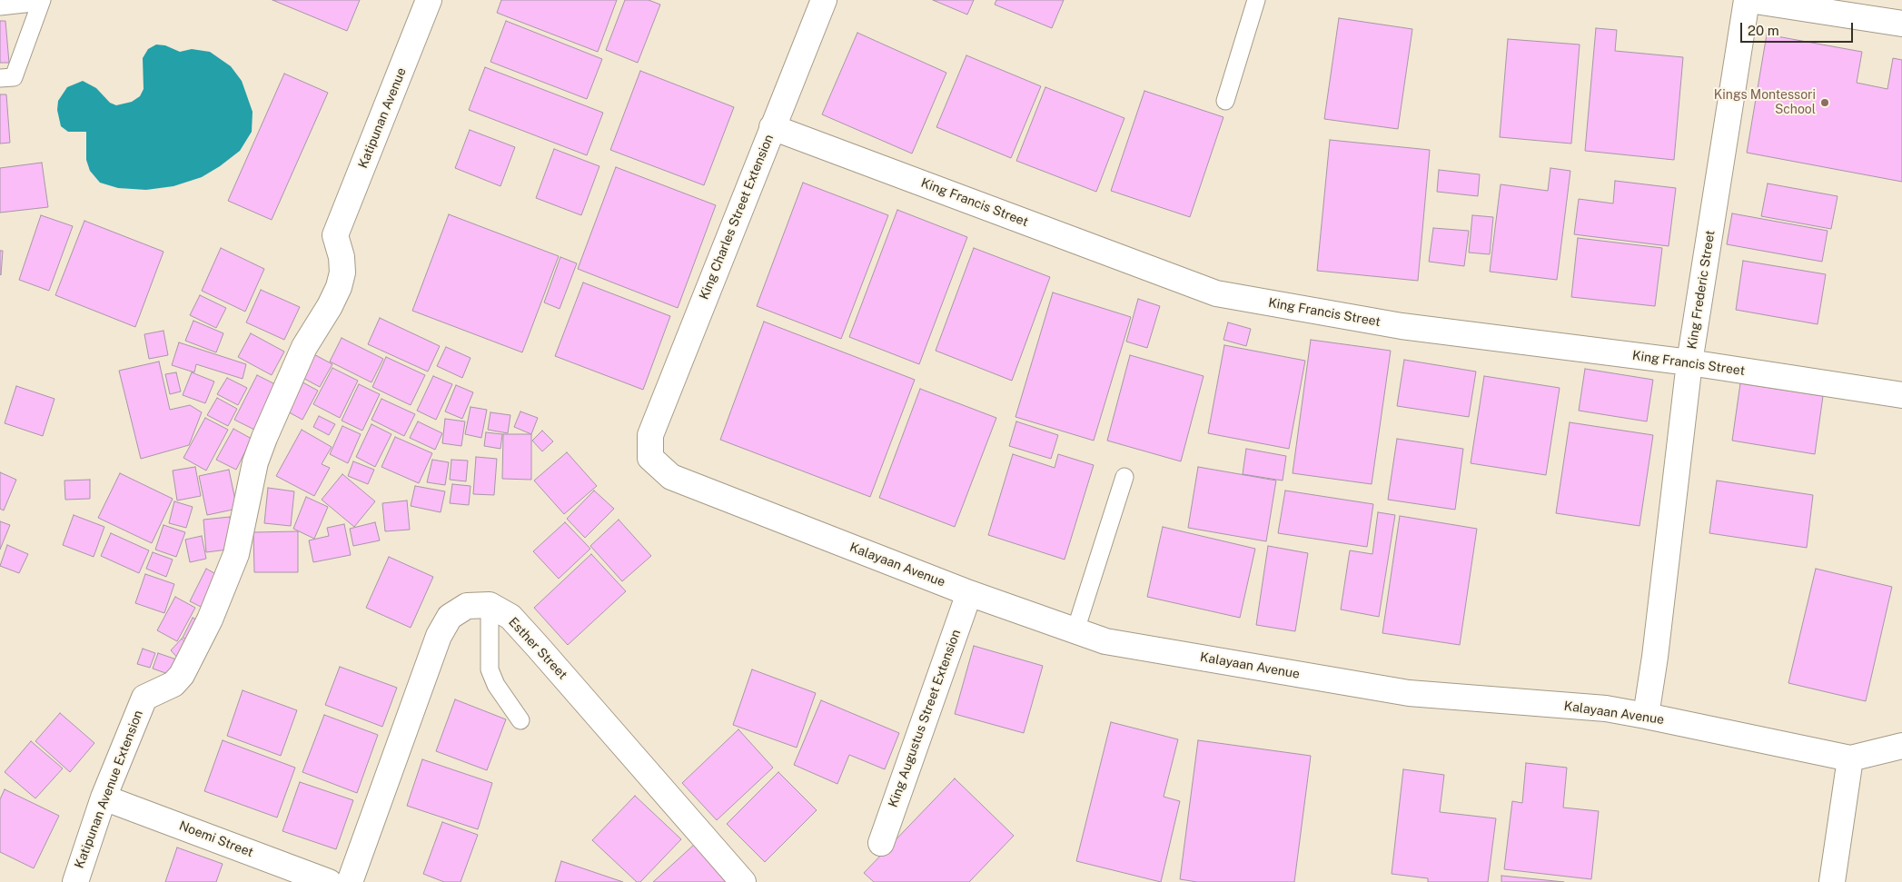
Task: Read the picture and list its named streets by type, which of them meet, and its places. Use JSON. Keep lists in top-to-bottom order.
{
  "streets": {
    "street": [
      "Katipunan Avenue",
      "King Francis Street",
      "King Charles Street Extension",
      "King Frederic Street",
      "Kalayaan Avenue",
      "Esther Street",
      "King Augustus Street Extension",
      "Katipunan Avenue Extension",
      "Noemi Street"
    ]
  },
  "crossings": [
    ["Katipunan Avenue", "Katipunan Avenue Extension"],
    ["King Francis Street", "King Charles Street Extension"],
    ["King Francis Street", "King Frederic Street"],
    ["King Charles Street Extension", "Kalayaan Avenue"],
    ["King Frederic Street", "Kalayaan Avenue"],
    ["Kalayaan Avenue", "King Augustus Street Extension"],
    ["Katipunan Avenue Extension", "Noemi Street"]
  ],
  "places": ["Kings Montessori School"],
  "scale_bar": "20 m"
}
